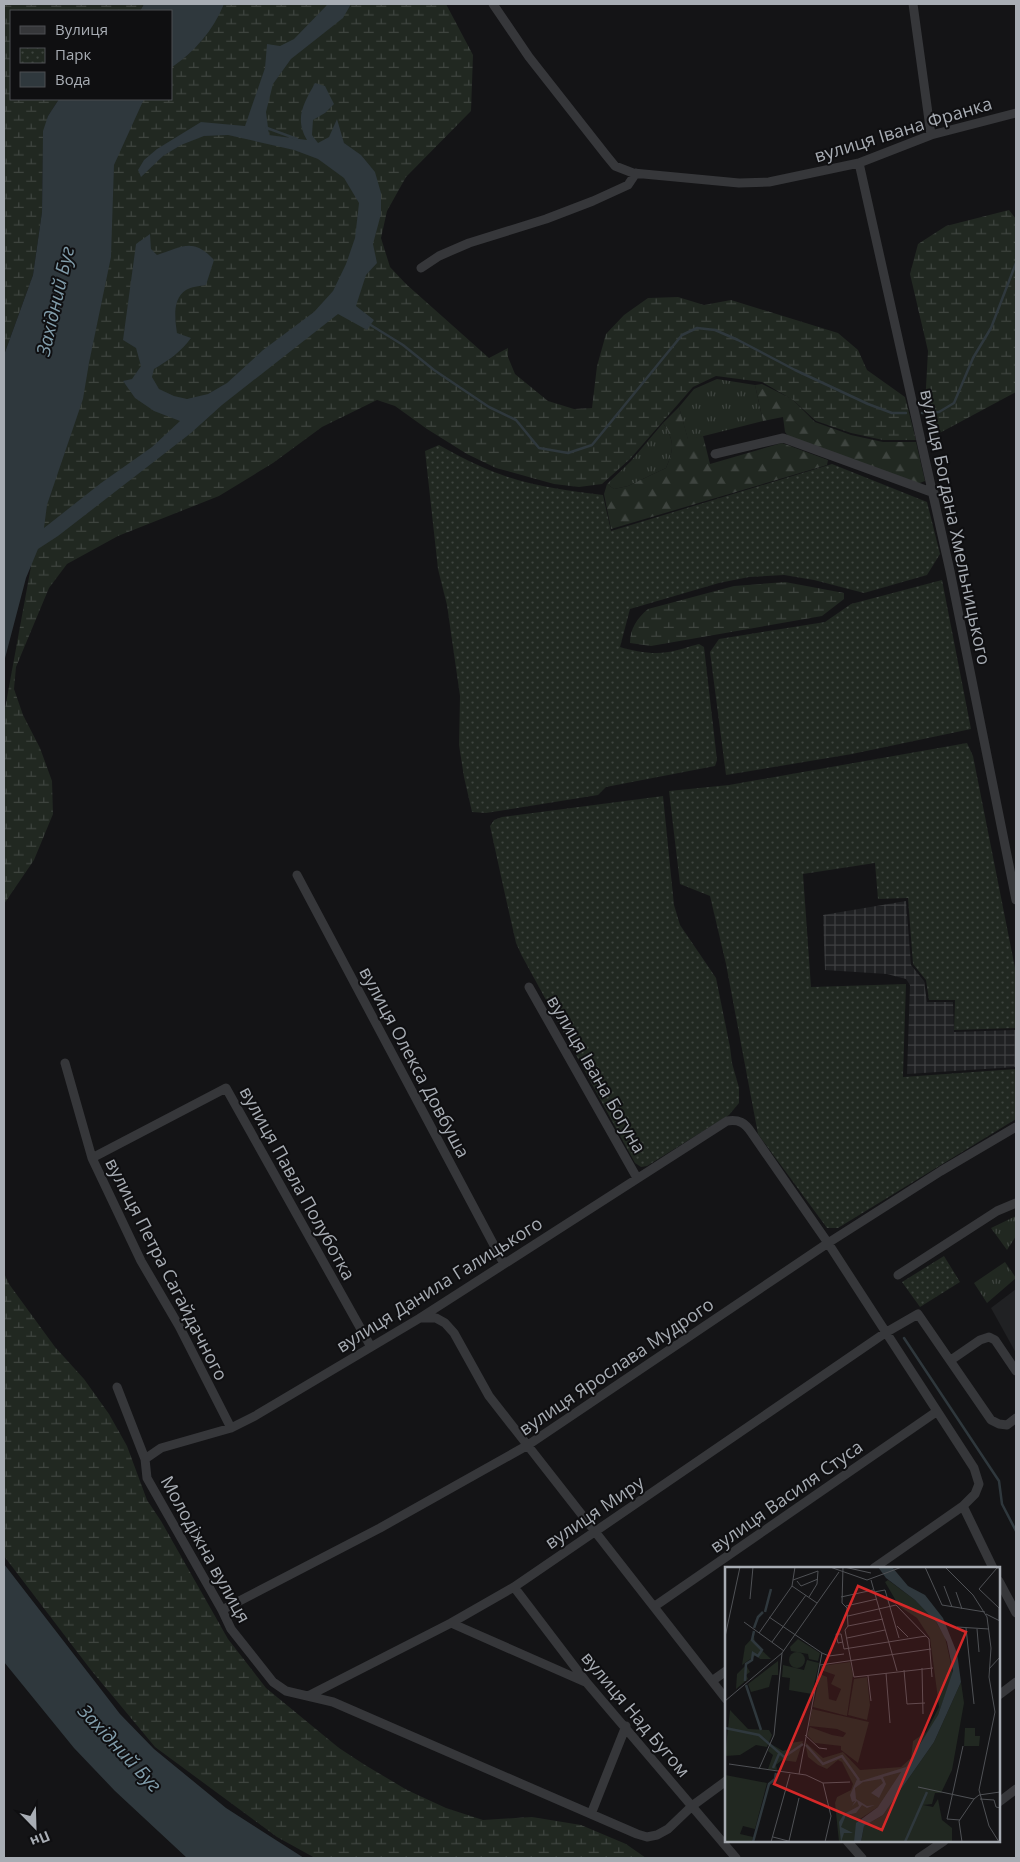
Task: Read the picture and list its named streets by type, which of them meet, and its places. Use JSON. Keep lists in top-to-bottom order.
{
  "streets": {
    "street": [
      "вулиця Івана Франка",
      "вулиця Богдана Хмельницького",
      "вулиця Олекса Довбуша",
      "вулиця Івана Богуна",
      "вулиця Павла Полуботка",
      "вулиця Петра Сагайдачного",
      "вулиця Данила Галицького",
      "вулиця Ярослава Мудрого",
      "вулиця Василя Стуса",
      "вулиця Миру",
      "Молодіжна вулиця",
      "вулиця Над Бугом"
    ]
  },
  "crossings": [
    ["вулиця Івана Франка", "вулиця Богдана Хмельницького"],
    ["вулиця Олекса Довбуша", "вулиця Данила Галицького"],
    ["вулиця Івана Богуна", "вулиця Данила Галицького"],
    ["вулиця Павла Полуботка", "вулиця Петра Сагайдачного"],
    ["вулиця Павла Полуботка", "вулиця Данила Галицького"],
    ["вулиця Петра Сагайдачного", "вулиця Данила Галицького"],
    ["вулиця Данила Галицького", "вулиця Ярослава Мудрого"],
    ["вулиця Данила Галицького", "Молодіжна вулиця"],
    ["вулиця Ярослава Мудрого", "Молодіжна вулиця"],
    ["вулиця Миру", "Молодіжна вулиця"],
    ["вулиця Миру", "вулиця Над Бугом"],
    ["Молодіжна вулиця", "вулиця Над Бугом"]
  ],
  "water": ["Західний Буг"],
  "legend": ["Вулиця", "Парк", "Вода"],
  "north": "bottom right"
}
